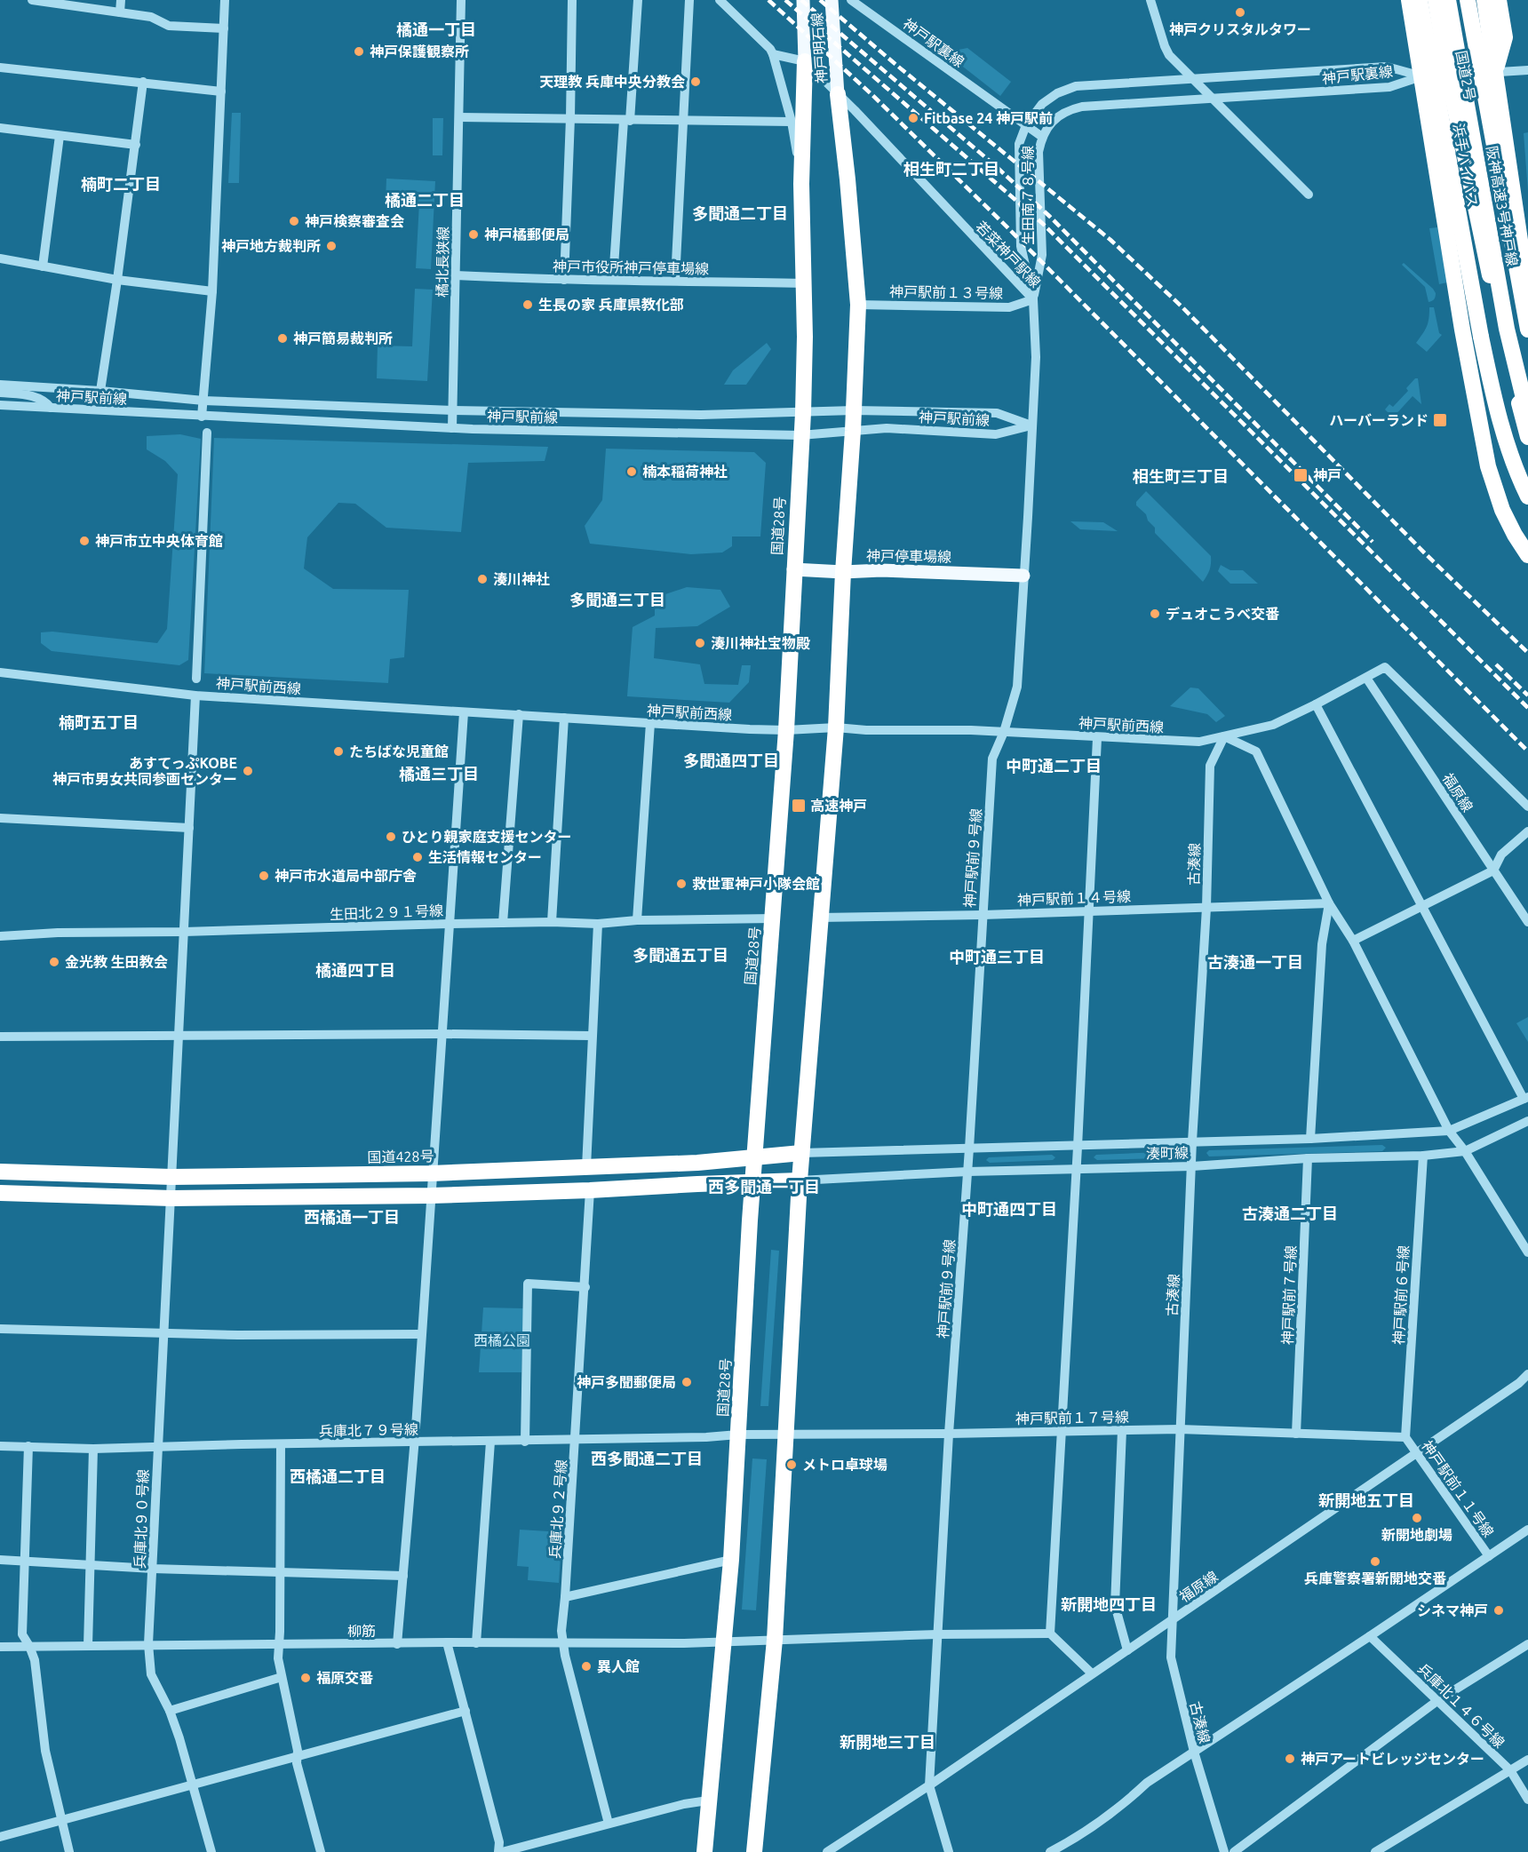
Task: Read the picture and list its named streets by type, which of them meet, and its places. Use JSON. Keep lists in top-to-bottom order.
{
  "streets": {
    "highway": [
      "国道2号",
      "浜手バイパス",
      "阪神高速3号神戸線",
      "国道28号",
      "国道428号"
    ],
    "main road": ["神戸明石線", "神戸停車場線"],
    "street": [
      "神戸駅裏線",
      "生田南７８号線",
      "若菜神戸駅線",
      "橘北長狭線",
      "神戸市役所神戸停車場線",
      "神戸駅前１３号線",
      "神戸駅前線",
      "神戸駅前西線",
      "福原線",
      "神戸駅前９号線",
      "古湊線",
      "神戸駅前１４号線",
      "生田北２９１号線",
      "湊町線",
      "神戸駅前７号線",
      "神戸駅前６号線",
      "神戸駅前１７号線",
      "兵庫北７９号線",
      "神戸駅前１１号線",
      "兵庫北９２号線",
      "兵庫北９０号線",
      "柳筋",
      "兵庫北１４６号線"
    ]
  },
  "crossings": [
    ["神戸駅裏線", "生田南７８号線"],
    ["神戸明石線", "若菜神戸駅線"],
    ["神戸明石線", "国道28号"],
    ["生田南７８号線", "若菜神戸駅線"],
    ["生田南７８号線", "神戸駅前１３号線"],
    ["若菜神戸駅線", "神戸駅前１３号線"],
    ["若菜神戸駅線", "神戸駅前線"],
    ["若菜神戸駅線", "国道28号"],
    ["若菜神戸駅線", "神戸停車場線"],
    ["若菜神戸駅線", "神戸駅前西線"],
    ["若菜神戸駅線", "神戸駅前９号線"],
    ["橘北長狭線", "神戸市役所神戸停車場線"],
    ["橘北長狭線", "神戸駅前線"],
    ["神戸市役所神戸停車場線", "国道28号"],
    ["神戸駅前線", "国道28号"],
    ["国道28号", "神戸停車場線"],
    ["国道28号", "神戸駅前西線"],
    ["国道28号", "生田北２９１号線"],
    ["国道28号", "国道428号"],
    ["国道28号", "神戸駅前１７号線"],
    ["国道28号", "兵庫北７９号線"],
    ["国道28号", "柳筋"],
    ["神戸駅前西線", "福原線"],
    ["神戸駅前西線", "神戸駅前９号線"],
    ["神戸駅前西線", "古湊線"],
    ["神戸駅前西線", "兵庫北９０号線"],
    ["福原線", "神戸駅前９号線"],
    ["福原線", "古湊線"],
    ["福原線", "神戸駅前１１号線"],
    ["神戸駅前９号線", "神戸駅前１４号線"],
    ["神戸駅前９号線", "湊町線"],
    ["神戸駅前９号線", "神戸駅前１７号線"],
    ["神戸駅前９号線", "柳筋"],
    ["古湊線", "神戸駅前１４号線"],
    ["古湊線", "湊町線"],
    ["古湊線", "神戸駅前１７号線"],
    ["生田北２９１号線", "兵庫北９０号線"],
    ["湊町線", "国道428号"],
    ["湊町線", "神戸駅前７号線"],
    ["湊町線", "神戸駅前６号線"],
    ["国道428号", "兵庫北９０号線"],
    ["神戸駅前７号線", "神戸駅前１７号線"],
    ["神戸駅前６号線", "神戸駅前１７号線"],
    ["神戸駅前６号線", "神戸駅前１１号線"],
    ["神戸駅前１７号線", "兵庫北７９号線"],
    ["神戸駅前１７号線", "神戸駅前１１号線"],
    ["兵庫北７９号線", "兵庫北９２号線"],
    ["兵庫北７９号線", "兵庫北９０号線"],
    ["兵庫北９２号線", "柳筋"],
    ["兵庫北９０号線", "柳筋"]
  ],
  "districts": [
    "橘通一丁目",
    "相生町二丁目",
    "楠町二丁目",
    "橘通二丁目",
    "多聞通二丁目",
    "相生町三丁目",
    "多聞通三丁目",
    "楠町五丁目",
    "多聞通四丁目",
    "中町通二丁目",
    "橘通三丁目",
    "多聞通五丁目",
    "中町通三丁目",
    "古湊通一丁目",
    "橘通四丁目",
    "西多聞通一丁目",
    "中町通四丁目",
    "古湊通二丁目",
    "西橘通一丁目",
    "西多聞通二丁目",
    "西橘通二丁目",
    "新開地五丁目",
    "新開地四丁目",
    "新開地三丁目"
  ],
  "parks": ["西橘公園"],
  "places": {
    "other": [
      "神戸クリスタルタワー",
      "神戸保護観察所",
      "天理教 兵庫中央分教会",
      "Fitbase 24 神戸駅前",
      "神戸検察審査会",
      "神戸橘郵便局",
      "神戸地方裁判所",
      "生長の家 兵庫県教化部",
      "神戸簡易裁判所",
      "楠本稲荷神社",
      "神戸市立中央体育館",
      "湊川神社",
      "デュオこうべ交番",
      "湊川神社宝物殿",
      "たちばな児童館",
      "あすてっぷKOBE 神戸市男女共同参画センター",
      "ひとり親家庭支援センター",
      "生活情報センター",
      "神戸市水道局中部庁舎",
      "救世軍神戸小隊会館",
      "金光教 生田教会",
      "神戸多聞郵便局",
      "メトロ卓球場",
      "新開地劇場",
      "兵庫警察署新開地交番",
      "シネマ神戸",
      "異人館",
      "福原交番",
      "神戸アートビレッジセンター"
    ],
    "transit": ["ハーバーランド", "神戸", "高速神戸"]
  }
}
